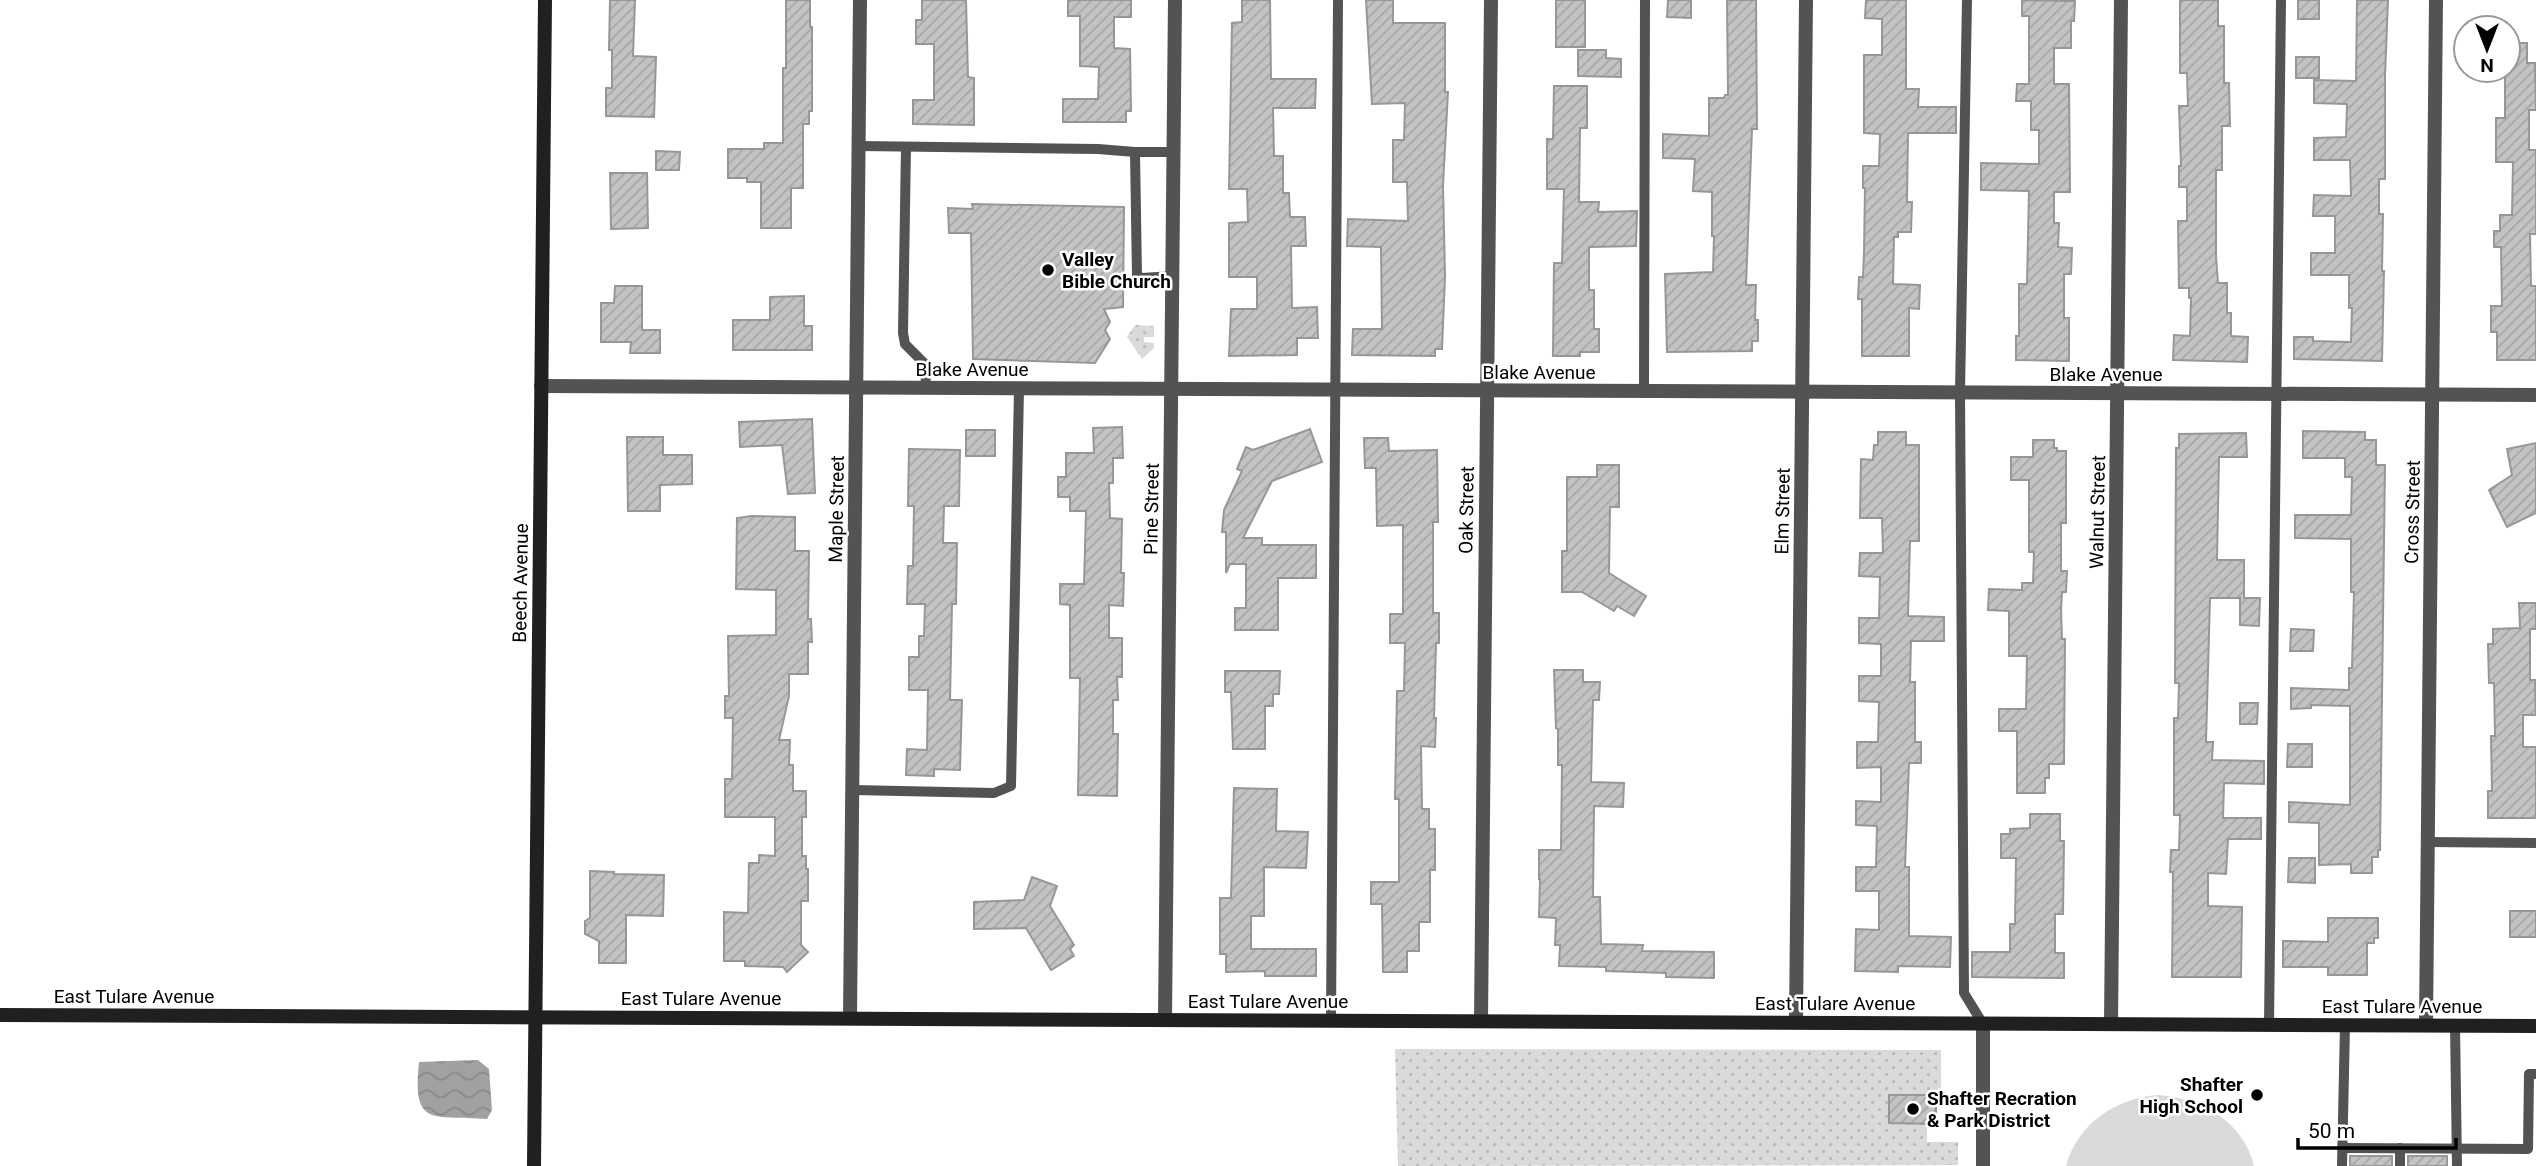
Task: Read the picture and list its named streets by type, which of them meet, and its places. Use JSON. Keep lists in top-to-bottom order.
{
  "streets": {
    "street": [
      "Blake Avenue",
      "Maple Street",
      "Pine Street",
      "Oak Street",
      "Elm Street",
      "Walnut Street",
      "Cross Street",
      "Beech Avenue",
      "East Tulare Avenue"
    ]
  },
  "crossings": [
    ["Blake Avenue", "Maple Street"],
    ["Blake Avenue", "Pine Street"],
    ["Blake Avenue", "Oak Street"],
    ["Blake Avenue", "Elm Street"],
    ["Blake Avenue", "Walnut Street"],
    ["Blake Avenue", "Cross Street"],
    ["Blake Avenue", "Beech Avenue"],
    ["Maple Street", "East Tulare Avenue"],
    ["Pine Street", "East Tulare Avenue"],
    ["Oak Street", "East Tulare Avenue"],
    ["Elm Street", "East Tulare Avenue"],
    ["Walnut Street", "East Tulare Avenue"],
    ["Cross Street", "East Tulare Avenue"],
    ["Beech Avenue", "East Tulare Avenue"]
  ],
  "places": ["Valley Bible Church", "Shafter High School", "Shafter Recration & Park District"],
  "scale_bar": "50 m",
  "north": "bottom"
}
